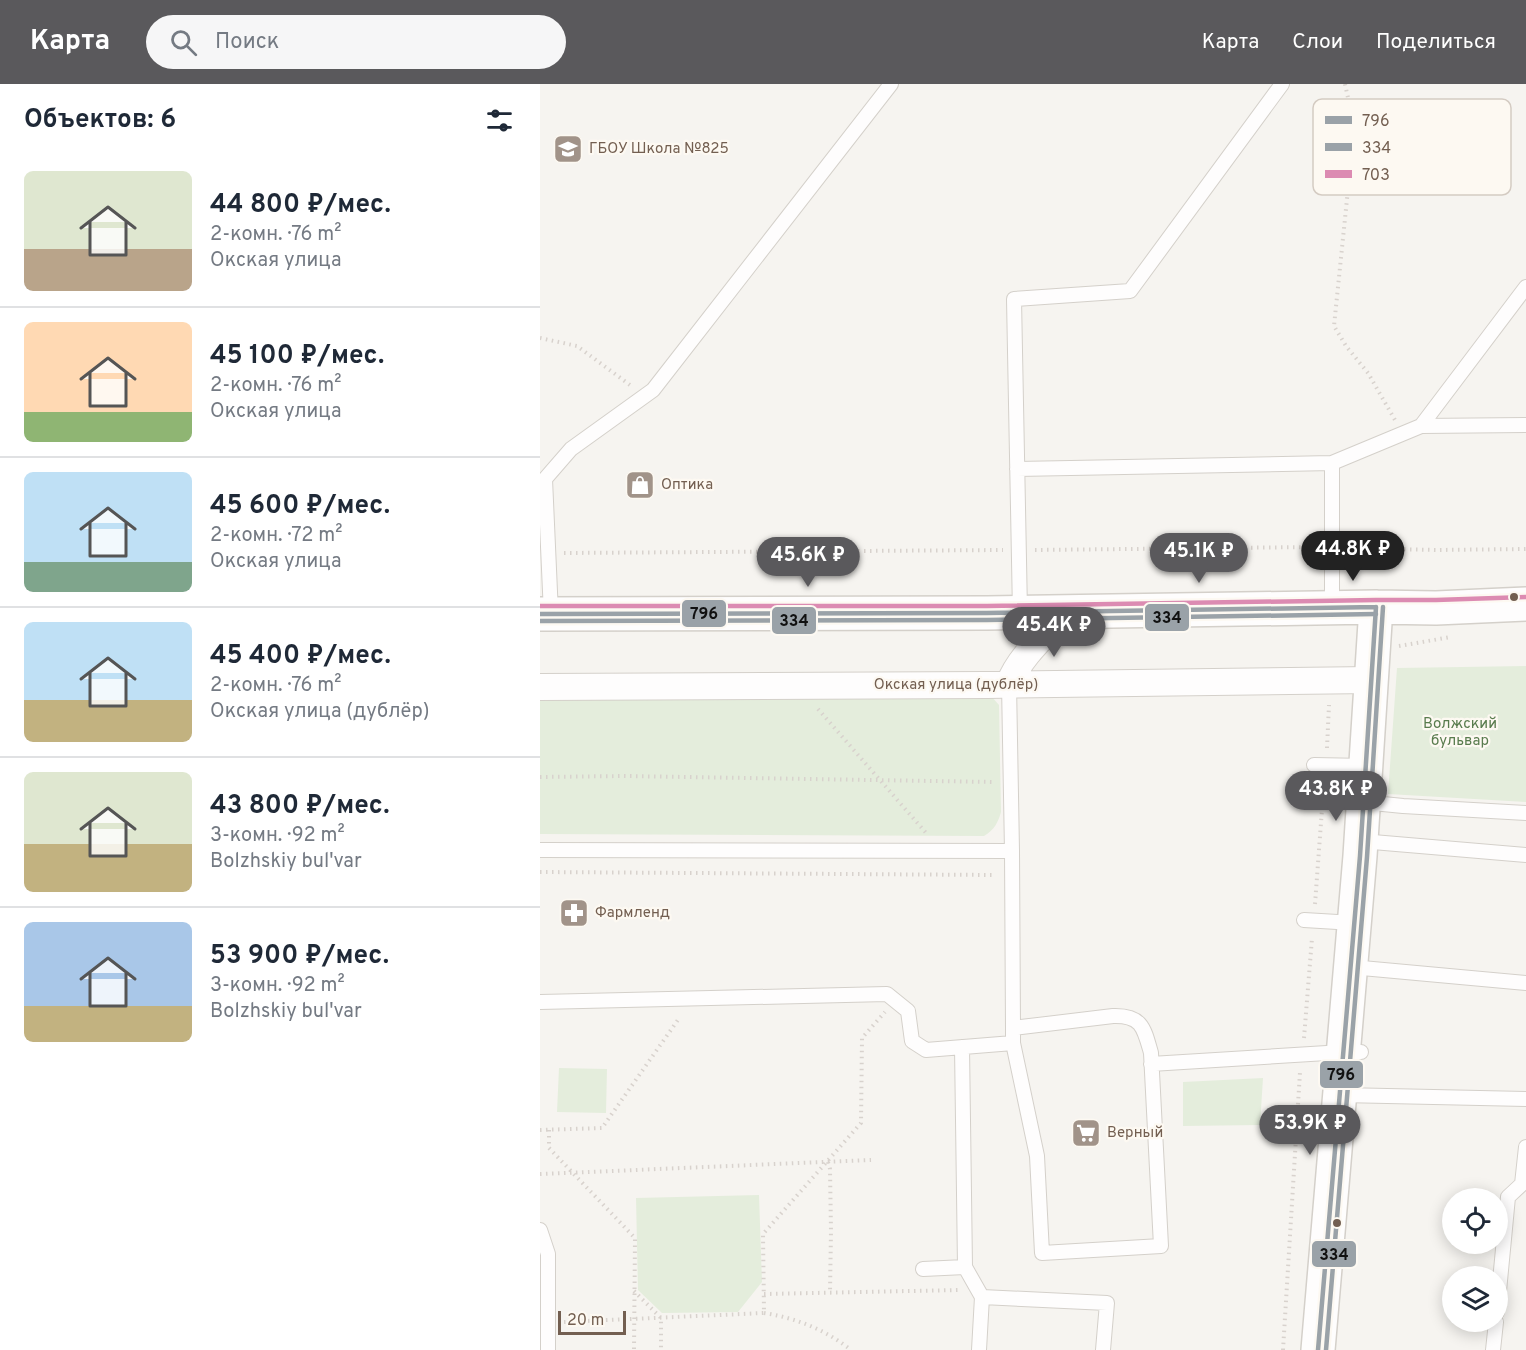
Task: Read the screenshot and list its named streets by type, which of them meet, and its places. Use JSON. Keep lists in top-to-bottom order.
{
  "streets": {
    "street": ["Окская улица (дублёр)"]
  },
  "parks": ["Волжский бульвар"],
  "places": {
    "school or university": ["ГБОУ Школа №825"],
    "shop": ["Оптика"],
    "pharmacy": ["Фармленд"],
    "supermarket": ["Верный"]
  },
  "lines": ["transit line 703", "transit line 796", "transit line 334"],
  "legend": ["796", "334", "703"],
  "scale_bar": "20 m",
  "page": {
    "header": "Карта",
    "search": "Поиск",
    "nav": ["Карта", "Слои", "Поделиться"],
    "heading": "Объектов: 6",
    "list": [
      {
        "name": "44 800 ₽/мес.",
        "note": "2-комн. · 76 m² · Окская улица"
      },
      {
        "name": "45 100 ₽/мес.",
        "note": "2-комн. · 76 m² · Окская улица"
      },
      {
        "name": "45 600 ₽/мес.",
        "note": "2-комн. · 72 m² · Окская улица"
      },
      {
        "name": "45 400 ₽/мес.",
        "note": "2-комн. · 76 m² · Окская улица (дублёр)"
      },
      {
        "name": "43 800 ₽/мес.",
        "note": "3-комн. · 92 m² · Bolzhskiy bul'var"
      },
      {
        "name": "53 900 ₽/мес.",
        "note": "3-комн. · 92 m² · Bolzhskiy bul'var"
      }
    ],
    "price": [
      "44.8K ₽",
      "45.1K ₽",
      "45.6K ₽",
      "45.4K ₽",
      "43.8K ₽",
      "53.9K ₽"
    ],
    "scale": "20 m"
  }
}
